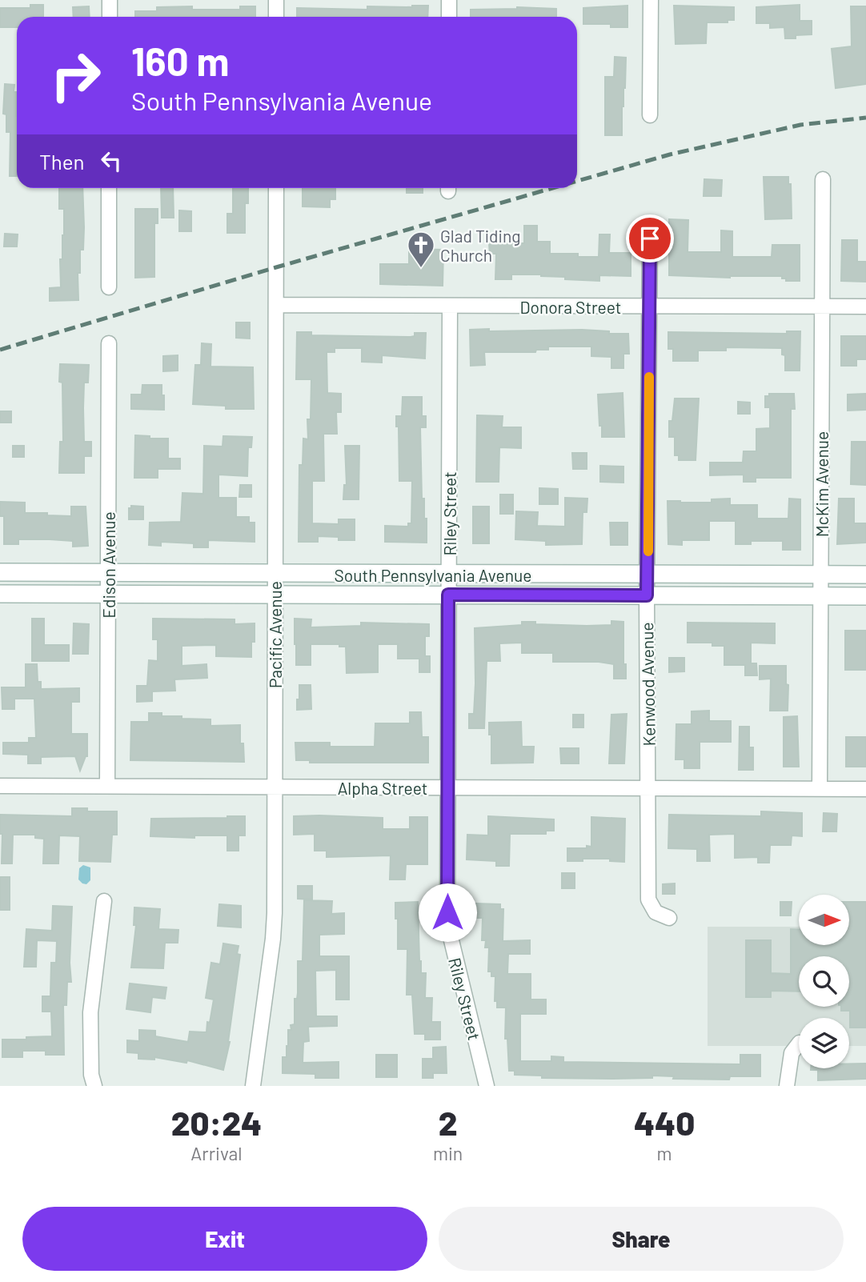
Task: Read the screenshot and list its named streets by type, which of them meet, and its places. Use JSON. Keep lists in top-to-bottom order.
{
  "streets": {
    "main road": ["South Pennsylvania Avenue"],
    "street": [
      "Donora Street",
      "McKim Avenue",
      "Riley Street",
      "Edison Avenue",
      "Pacific Avenue",
      "Kenwood Avenue",
      "Alpha Street"
    ]
  },
  "crossings": [
    ["Donora Street", "McKim Avenue"],
    ["Donora Street", "Riley Street"],
    ["Donora Street", "Pacific Avenue"],
    ["Donora Street", "Kenwood Avenue"],
    ["McKim Avenue", "South Pennsylvania Avenue"],
    ["McKim Avenue", "Alpha Street"],
    ["Riley Street", "South Pennsylvania Avenue"],
    ["Riley Street", "Alpha Street"],
    ["Edison Avenue", "South Pennsylvania Avenue"],
    ["Edison Avenue", "Alpha Street"],
    ["South Pennsylvania Avenue", "Pacific Avenue"],
    ["South Pennsylvania Avenue", "Kenwood Avenue"],
    ["Pacific Avenue", "Alpha Street"],
    ["Kenwood Avenue", "Alpha Street"]
  ],
  "places": {
    "church": ["Glad Tiding Church"]
  },
  "north": "right",
  "page": {
    "turn": ["160 m", "South Pennsylvania Avenue"],
    "then": "Then",
    "eta": [
      "20:24",
      "Arrival",
      "2",
      "min",
      "440",
      "m"
    ],
    "buttons": ["Exit", "Share"]
  }
}
